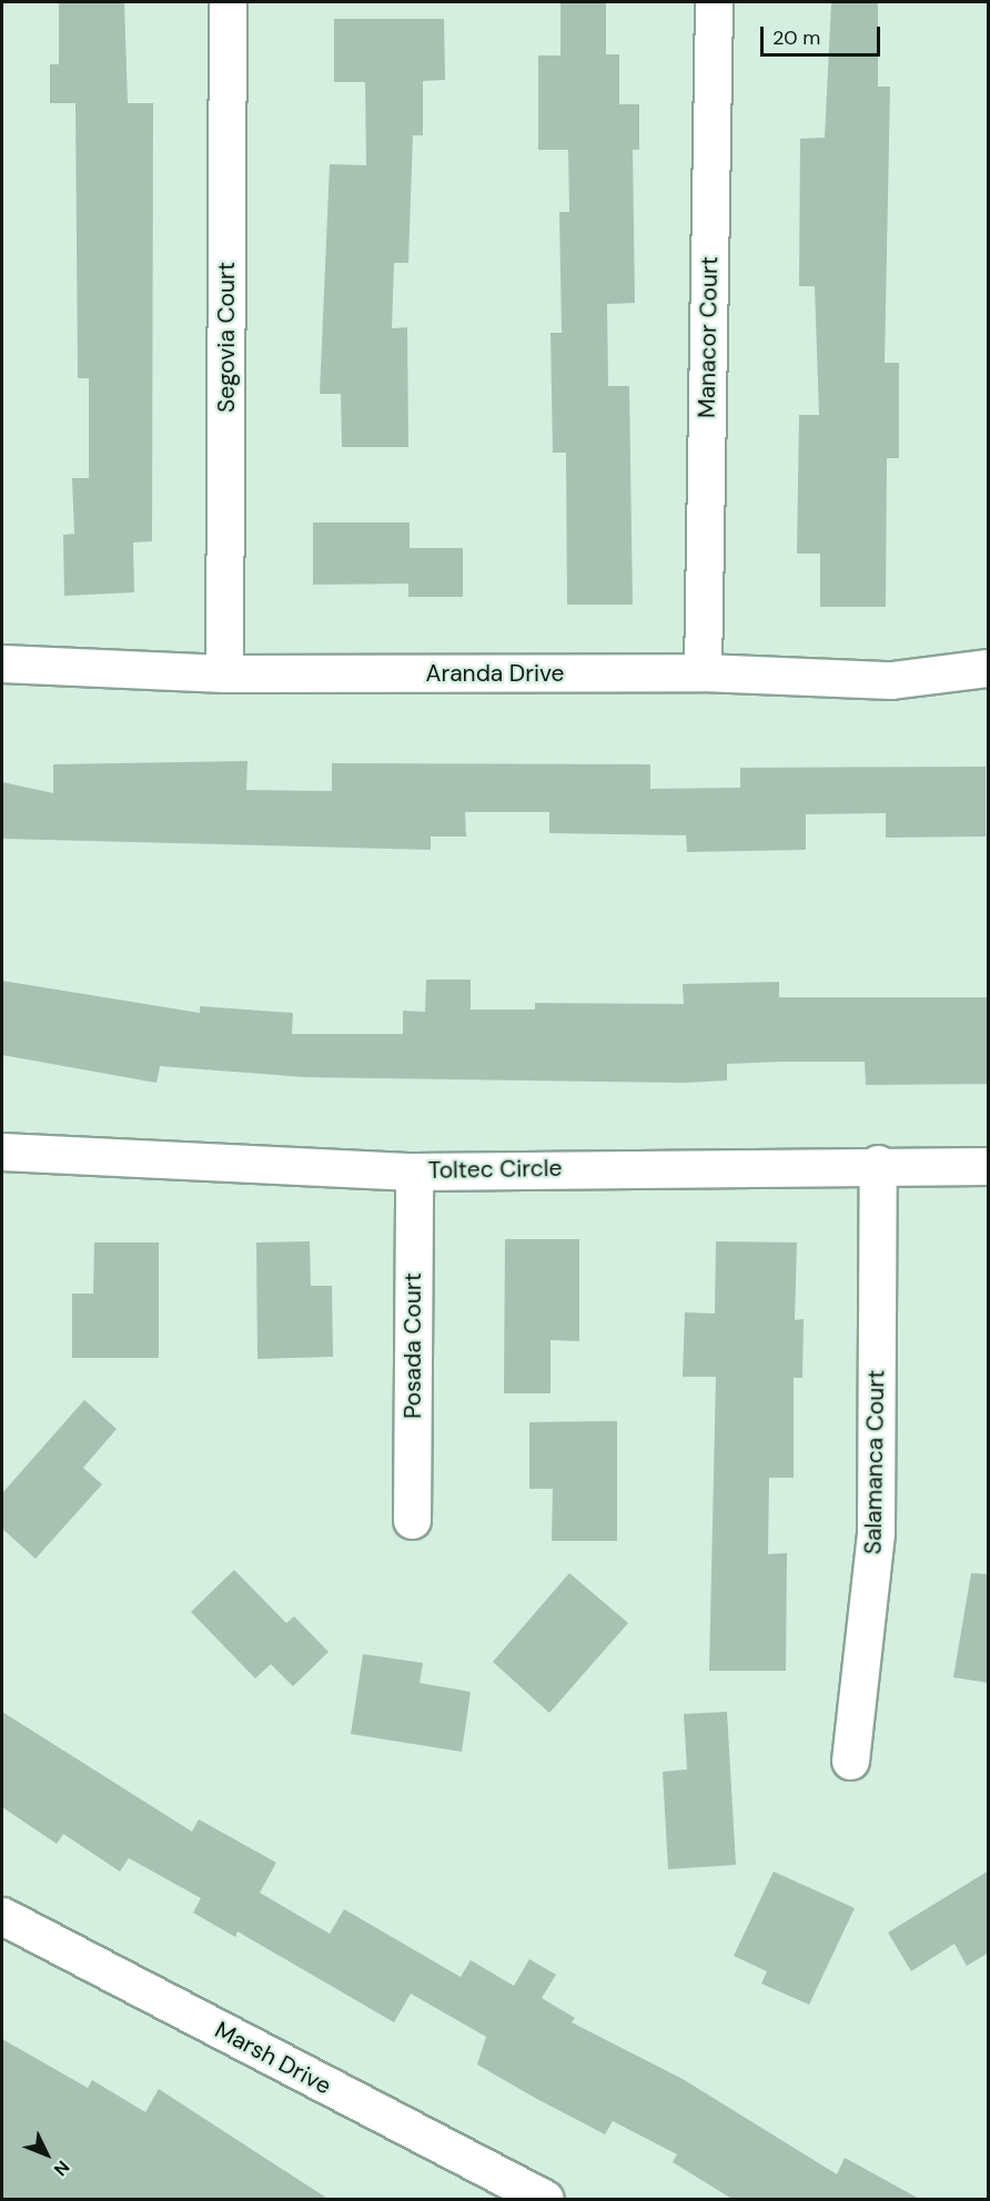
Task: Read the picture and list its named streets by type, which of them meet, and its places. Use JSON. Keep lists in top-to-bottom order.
{
  "streets": {
    "street": [
      "Segovia Court",
      "Manacor Court",
      "Aranda Drive",
      "Toltec Circle",
      "Posada Court",
      "Salamanca Court",
      "Marsh Drive"
    ]
  },
  "crossings": [
    ["Segovia Court", "Aranda Drive"],
    ["Manacor Court", "Aranda Drive"],
    ["Toltec Circle", "Posada Court"],
    ["Toltec Circle", "Salamanca Court"]
  ],
  "scale_bar": "20 m",
  "north": "bottom right"
}
